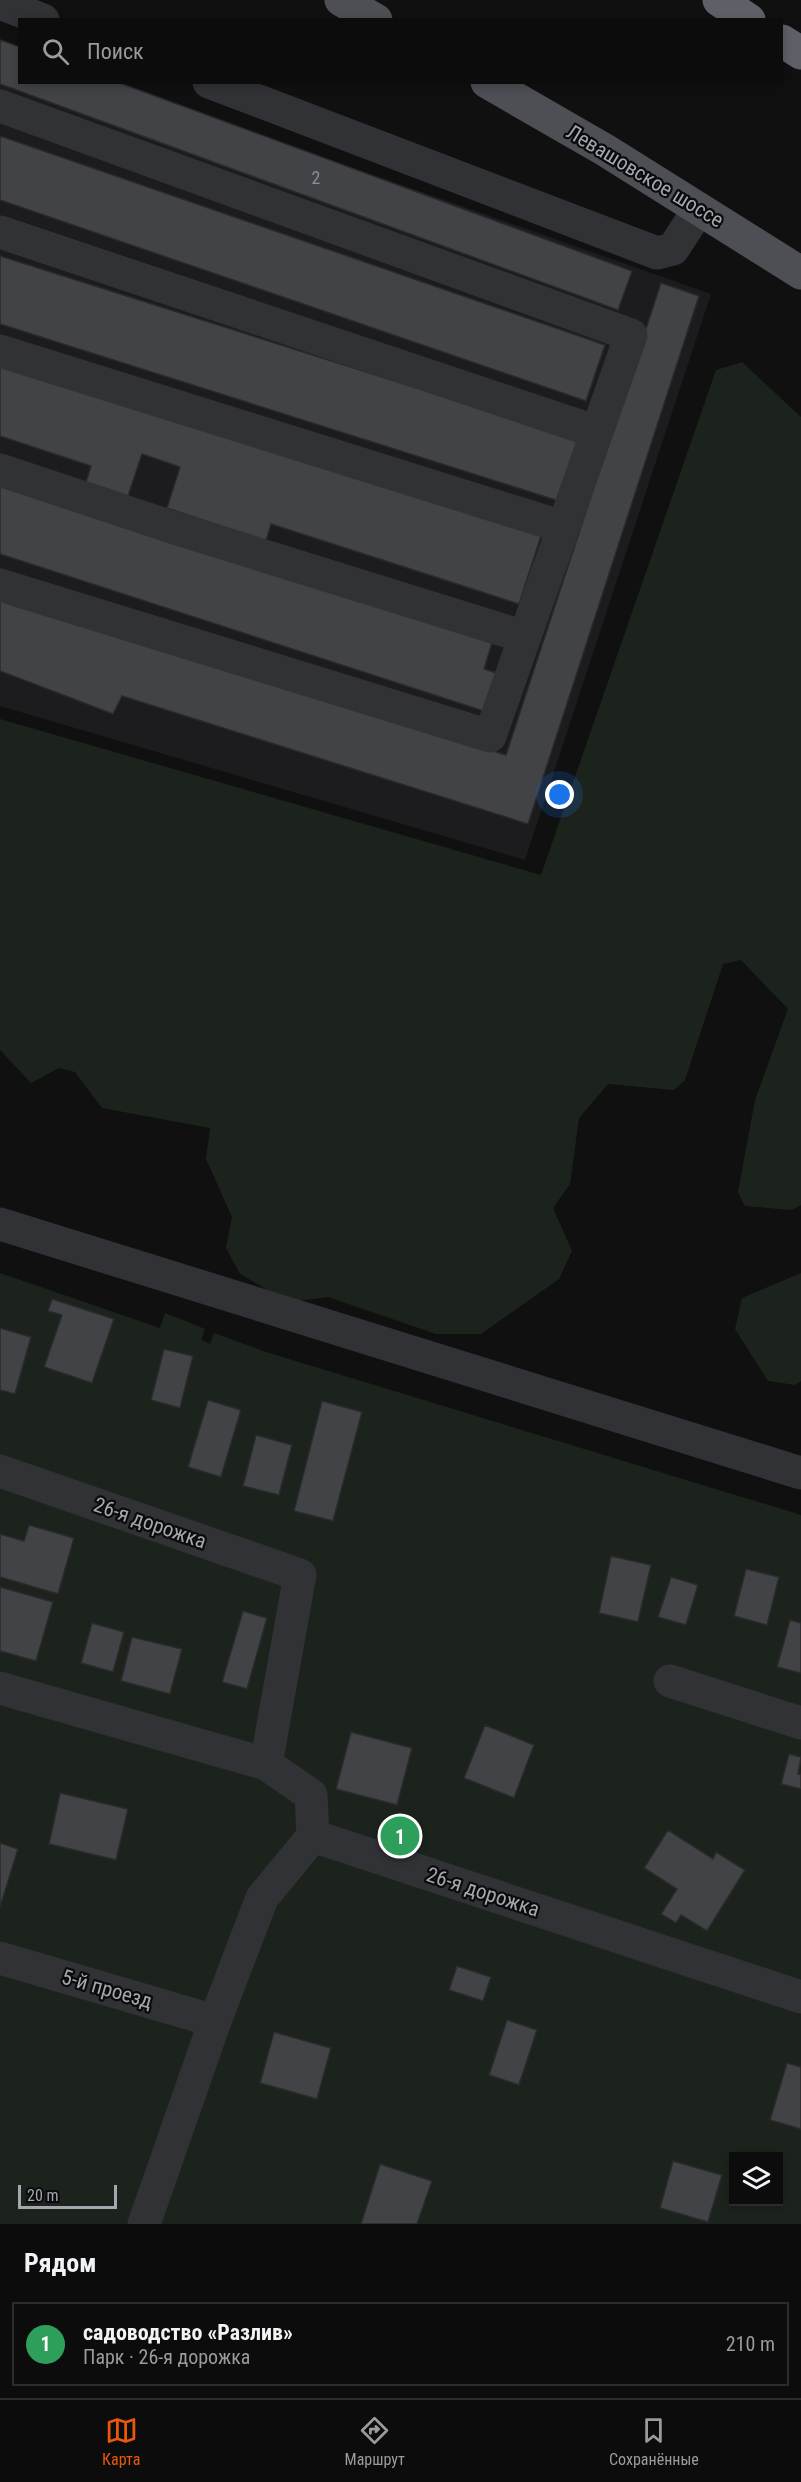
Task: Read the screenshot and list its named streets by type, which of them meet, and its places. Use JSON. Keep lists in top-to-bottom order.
{
  "streets": {
    "main road": ["Левашовское шоссе"],
    "street": ["26-я дорожка", "5-й проезд"]
  },
  "house_numbers": ["2"],
  "scale_bar": "20 m",
  "page": {
    "search": "Поиск",
    "pins": "1",
    "scale": "20 m",
    "heading": "Рядом",
    "list": [
      {
        "mark": "1",
        "name": "садоводство «Разлив»",
        "note": "Парк · 26-я дорожка",
        "value": "210 m"
      }
    ],
    "nav": ["Карта", "Маршрут", "Сохранённые"]
  }
}
